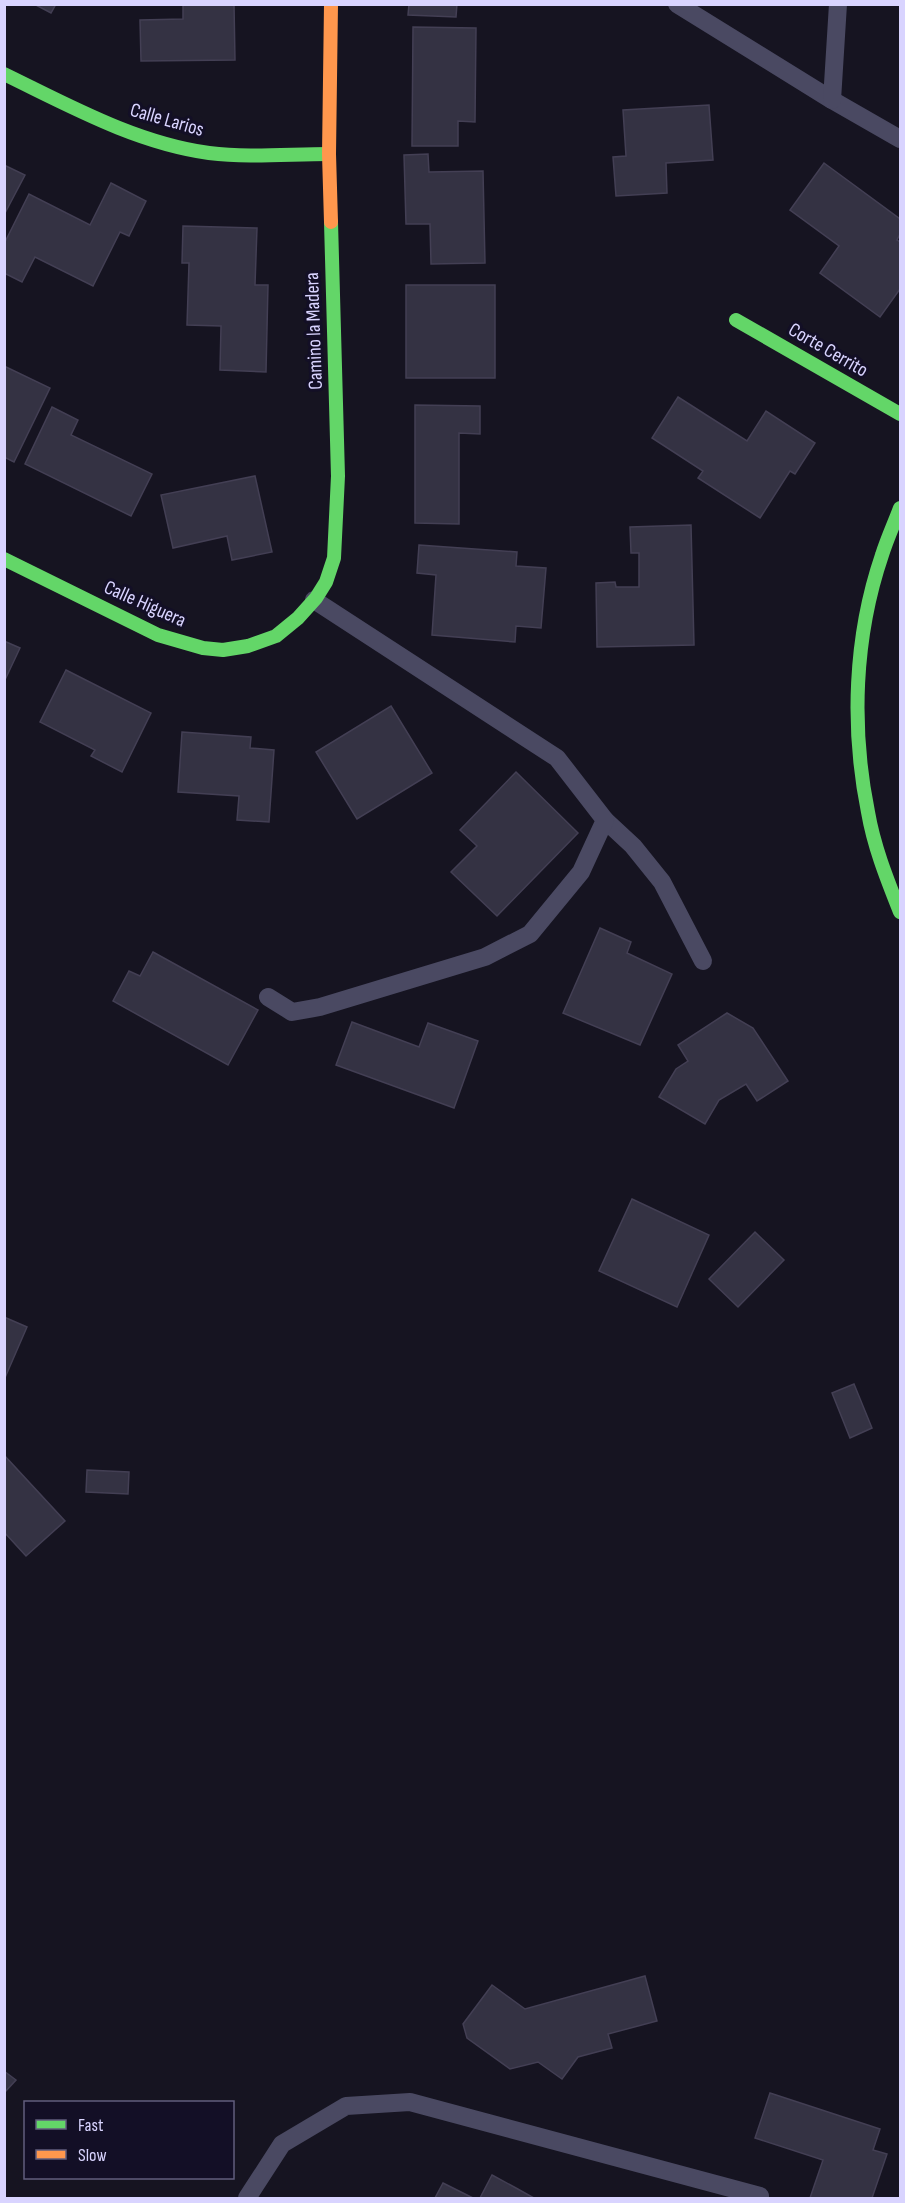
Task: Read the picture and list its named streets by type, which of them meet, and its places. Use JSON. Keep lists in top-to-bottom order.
{
  "streets": {
    "street": [
      "Calle Larios",
      "Camino la Madera",
      "Corte Cerrito",
      "Calle Higuera"
    ]
  },
  "crossings": [
    ["Calle Larios", "Camino la Madera"],
    ["Camino la Madera", "Calle Higuera"]
  ],
  "legend": ["Fast", "Slow"]
}
